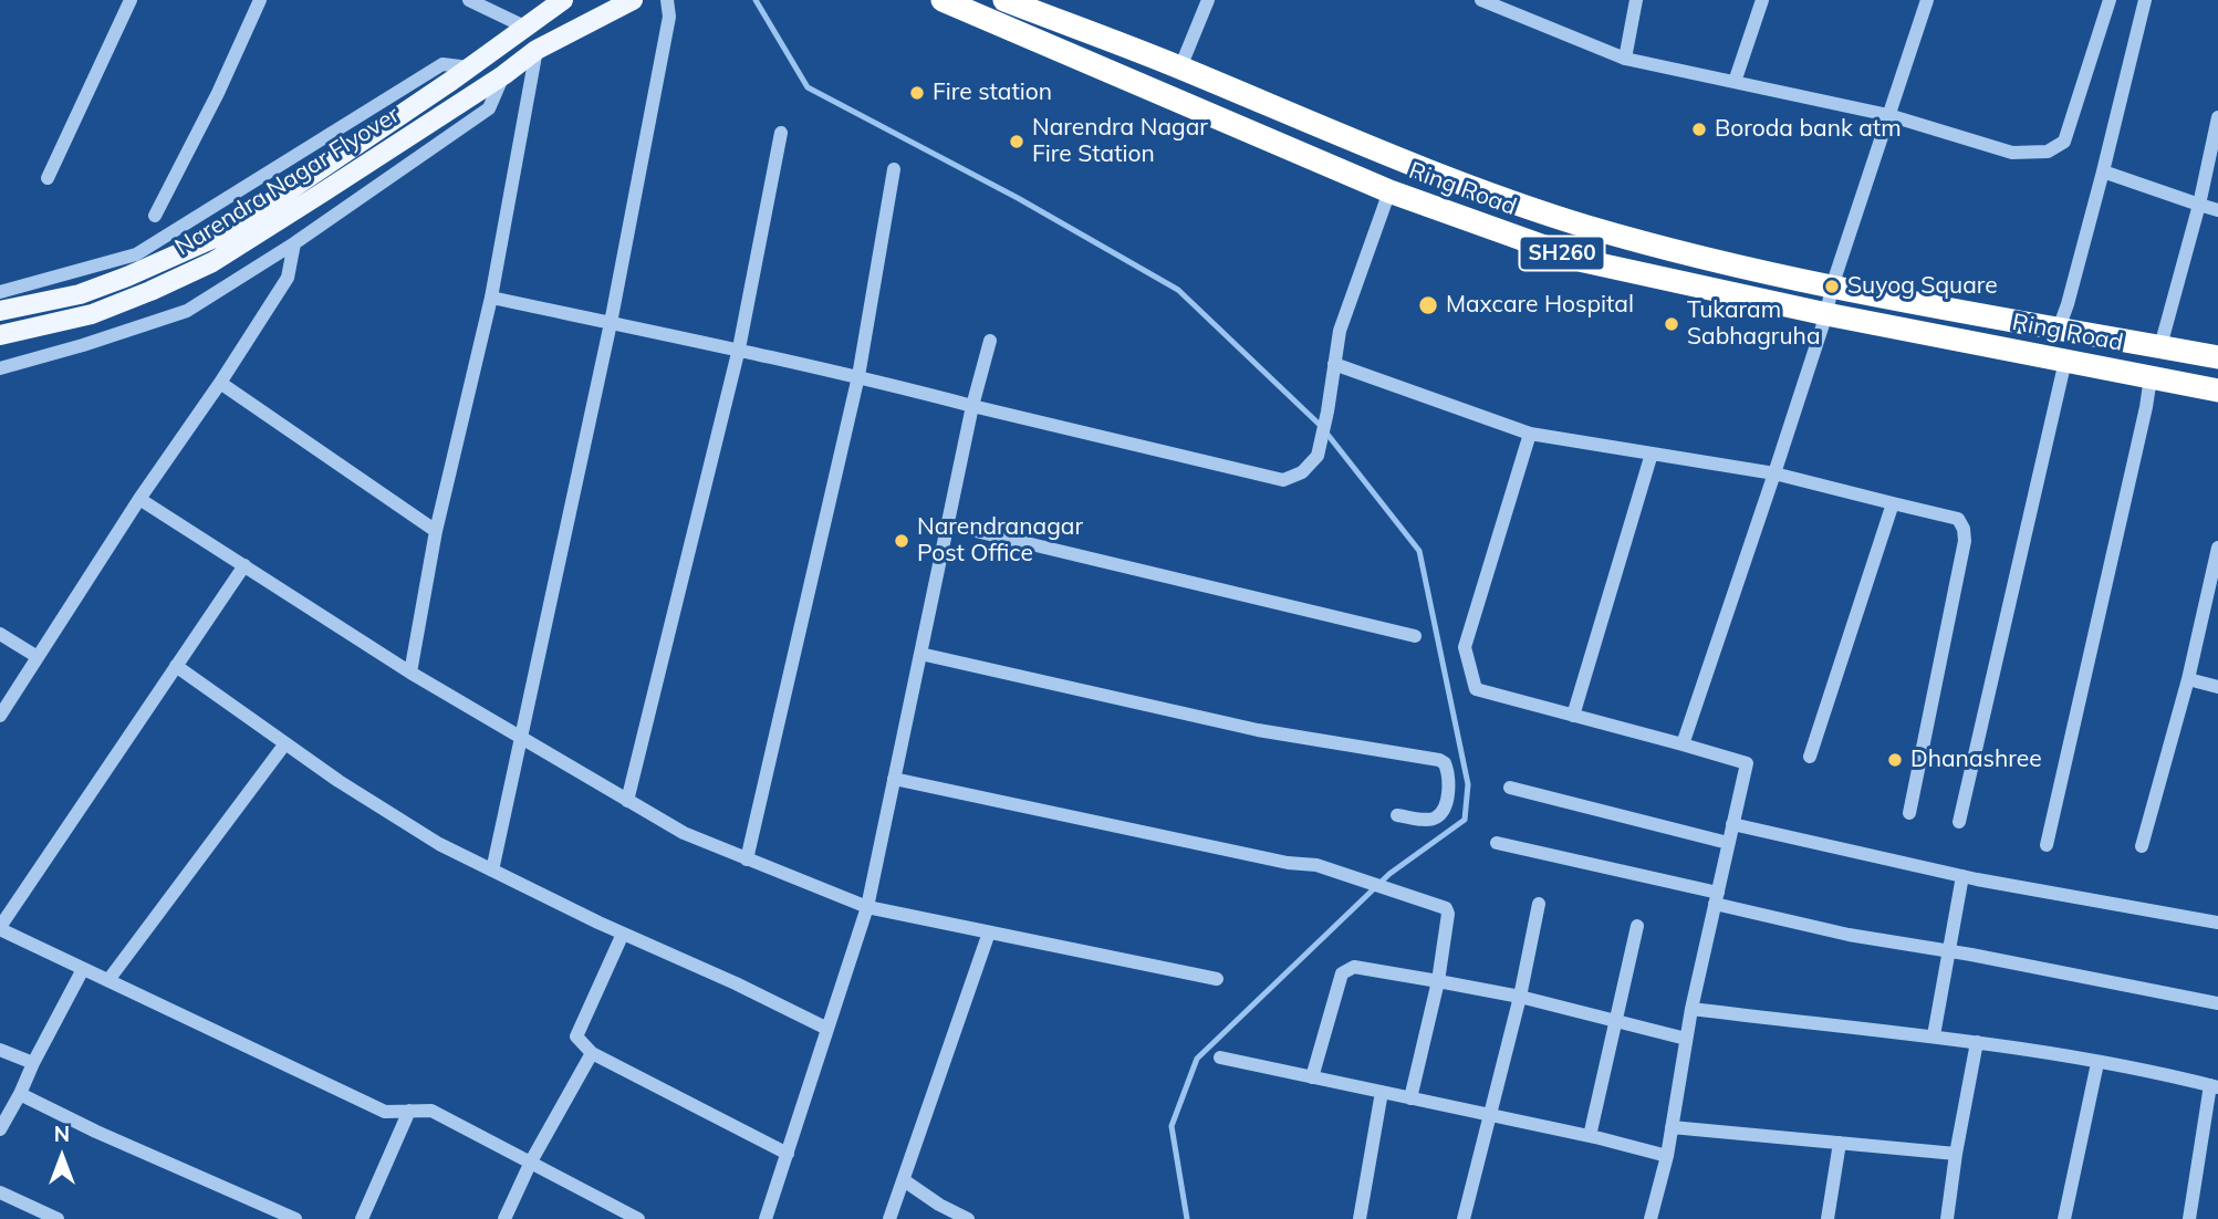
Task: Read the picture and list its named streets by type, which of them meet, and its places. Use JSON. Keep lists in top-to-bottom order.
{
  "streets": {
    "highway": ["Ring Road", "SH260"],
    "main road": ["Narendra Nagar Flyover"]
  },
  "places": [
    "Fire station",
    "Boroda bank atm",
    "Narendra Nagar Fire Station",
    "Suyog Square",
    "Maxcare Hospital",
    "Tukaram Sabhagruha",
    "Narendranagar Post Office",
    "Dhanashree"
  ],
  "north": "top"
}
